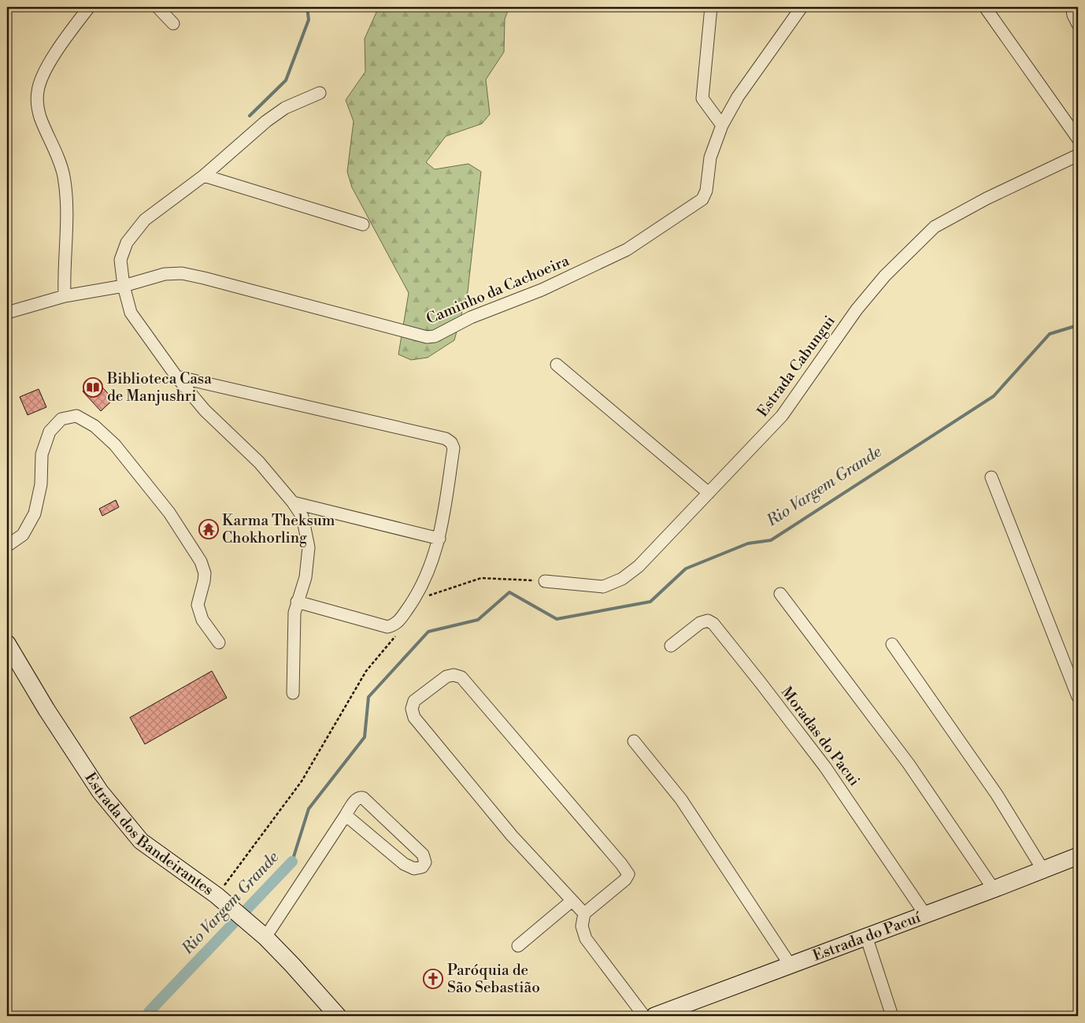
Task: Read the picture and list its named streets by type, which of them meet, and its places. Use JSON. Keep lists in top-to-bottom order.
{
  "streets": {
    "main road": ["Estrada dos Bandeirantes", "Estrada do Pacuí"],
    "street": ["Caminho da Cachoeira", "Estrada Cabungui", "Moradas do Pacui"]
  },
  "crossings": [
    ["Moradas do Pacui", "Estrada do Pacuí"]
  ],
  "water": ["Rio Vargem Grande"],
  "places": {
    "library": ["Biblioteca Casa de Manjushri"],
    "temple": ["Karma Theksum Chokhorling"],
    "church": ["Paróquia de São Sebastião"]
  }
}
